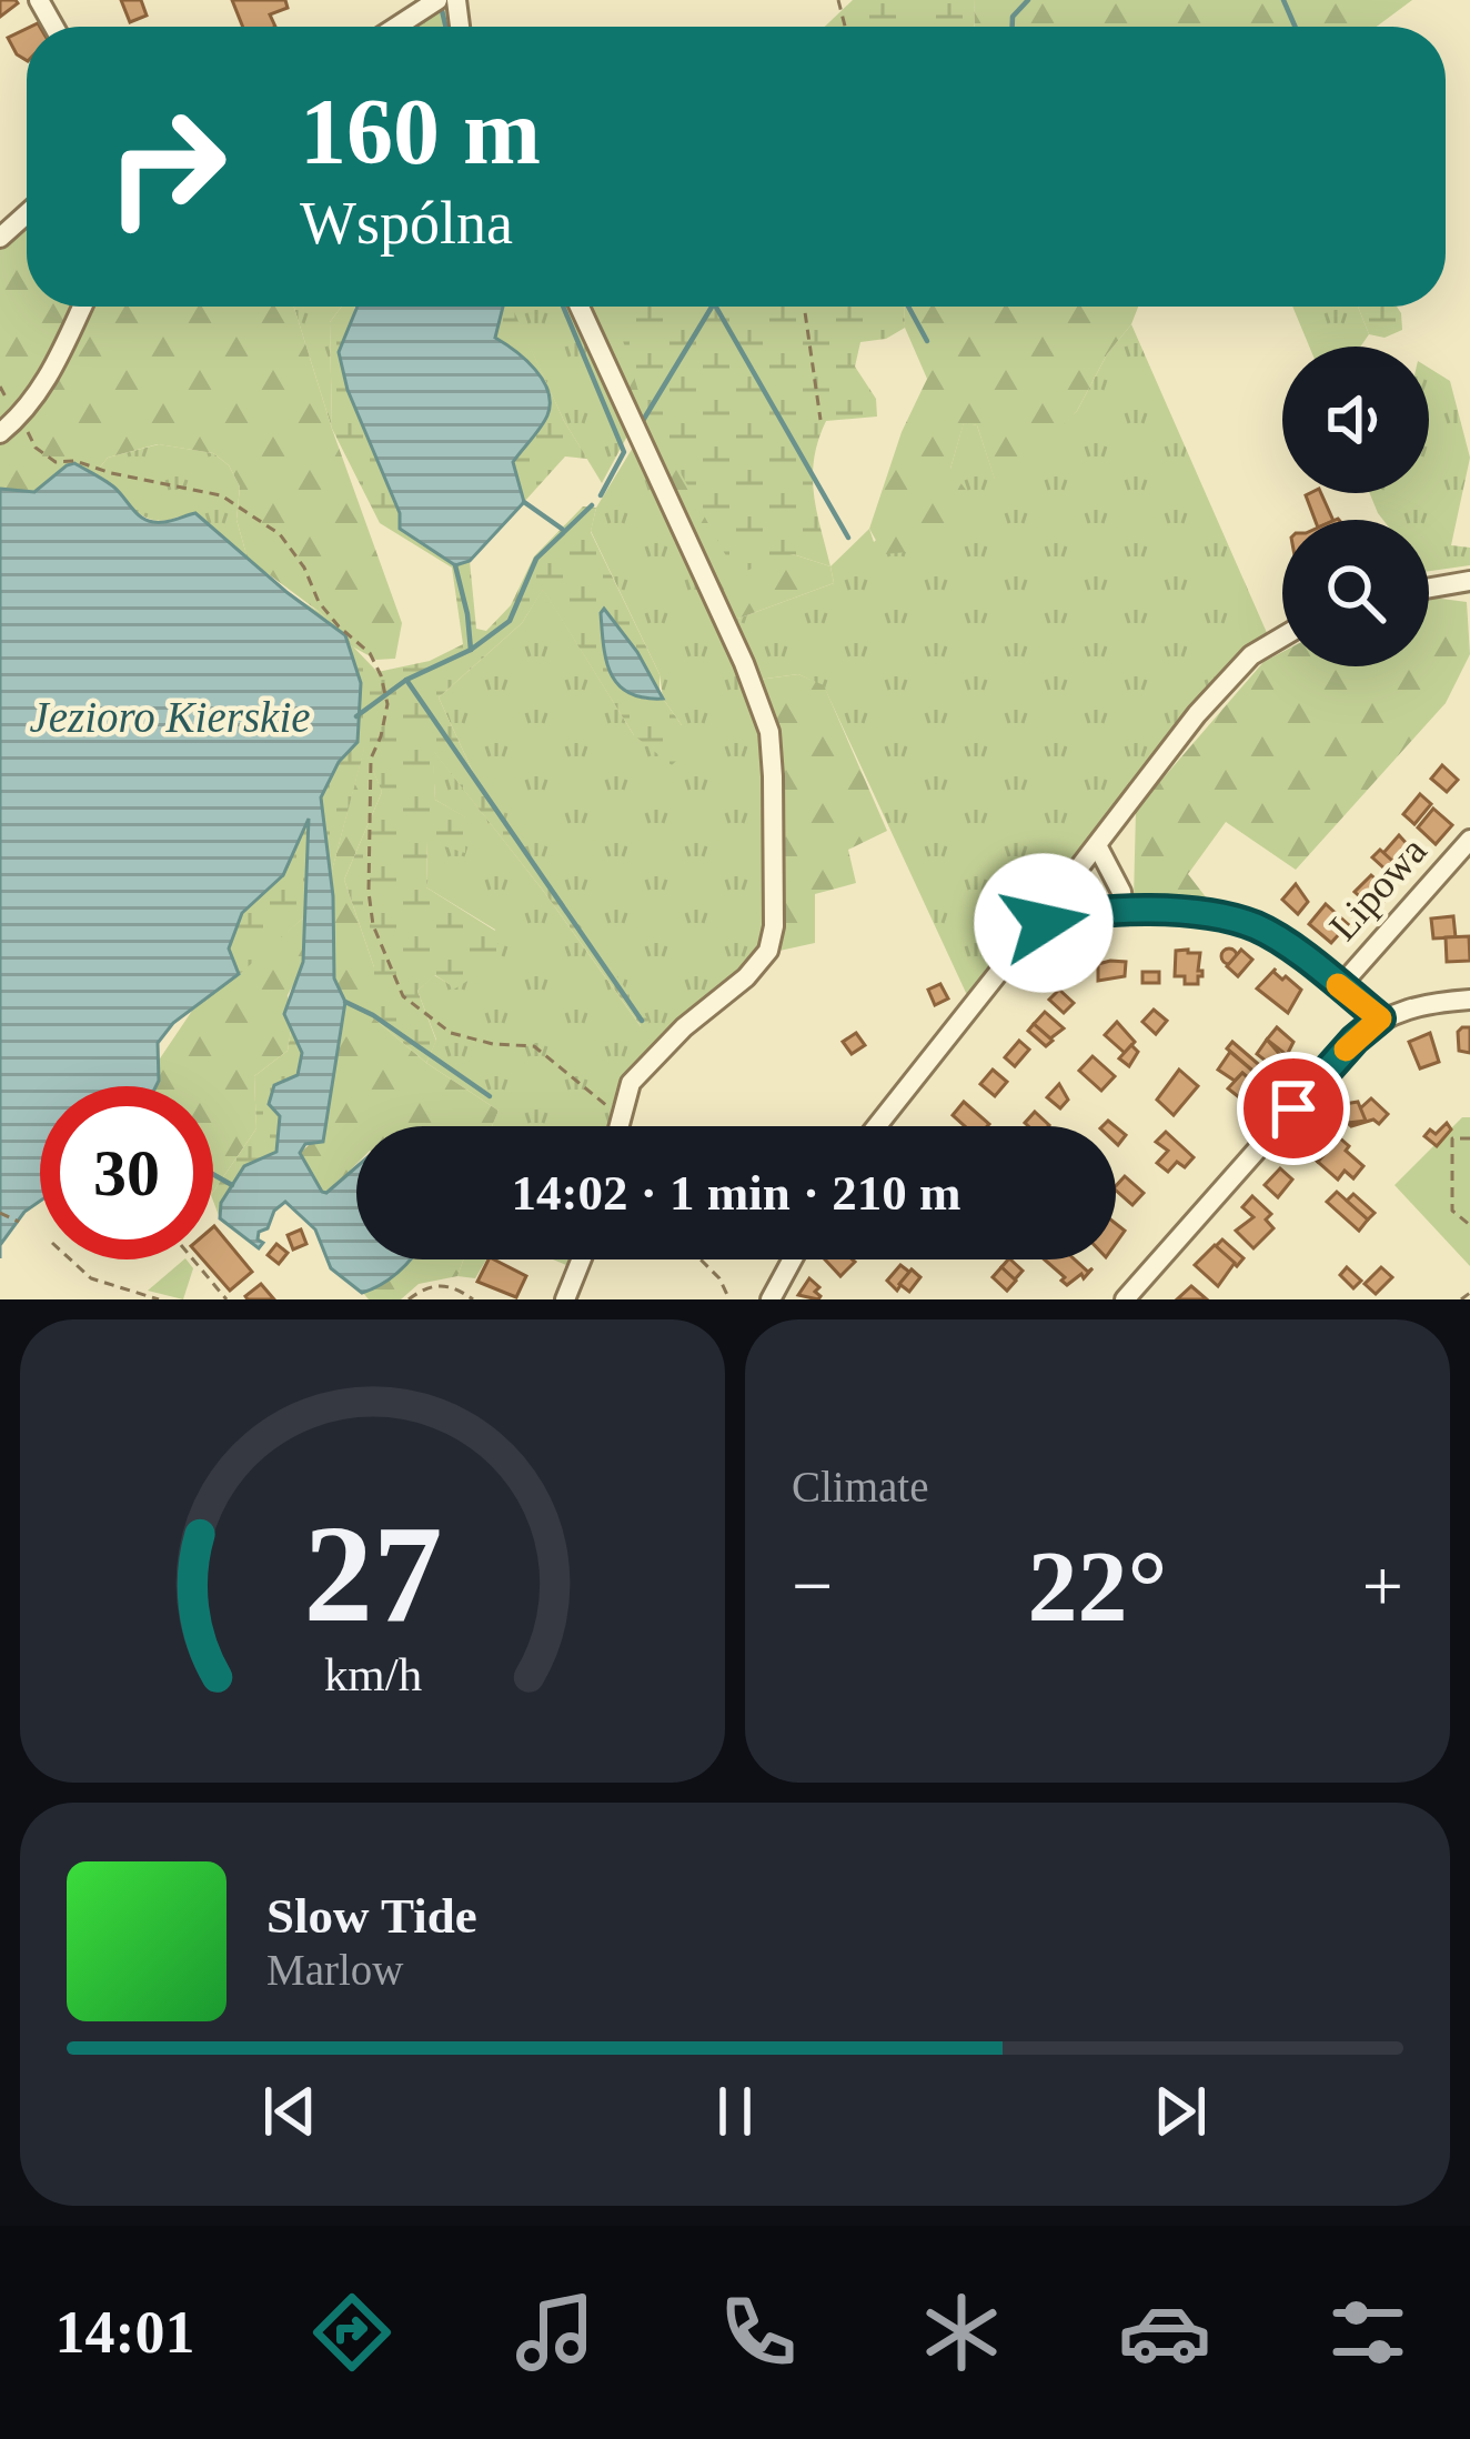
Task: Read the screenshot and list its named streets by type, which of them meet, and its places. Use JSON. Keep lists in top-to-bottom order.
{
  "streets": {
    "street": ["Lipowa"]
  },
  "water": ["Jezioro Kierskie"],
  "page": {
    "turn": ["160 m", "Wspólna"],
    "limit": "30",
    "trip": "14:02 · 1 min · 210 m",
    "tile": "Climate",
    "heat": ["−", "22°", "+"],
    "song": ["Slow Tide", "Marlow"],
    "tabs": "14:01",
    "gauge": ["27", "km/h"]
  }
}
